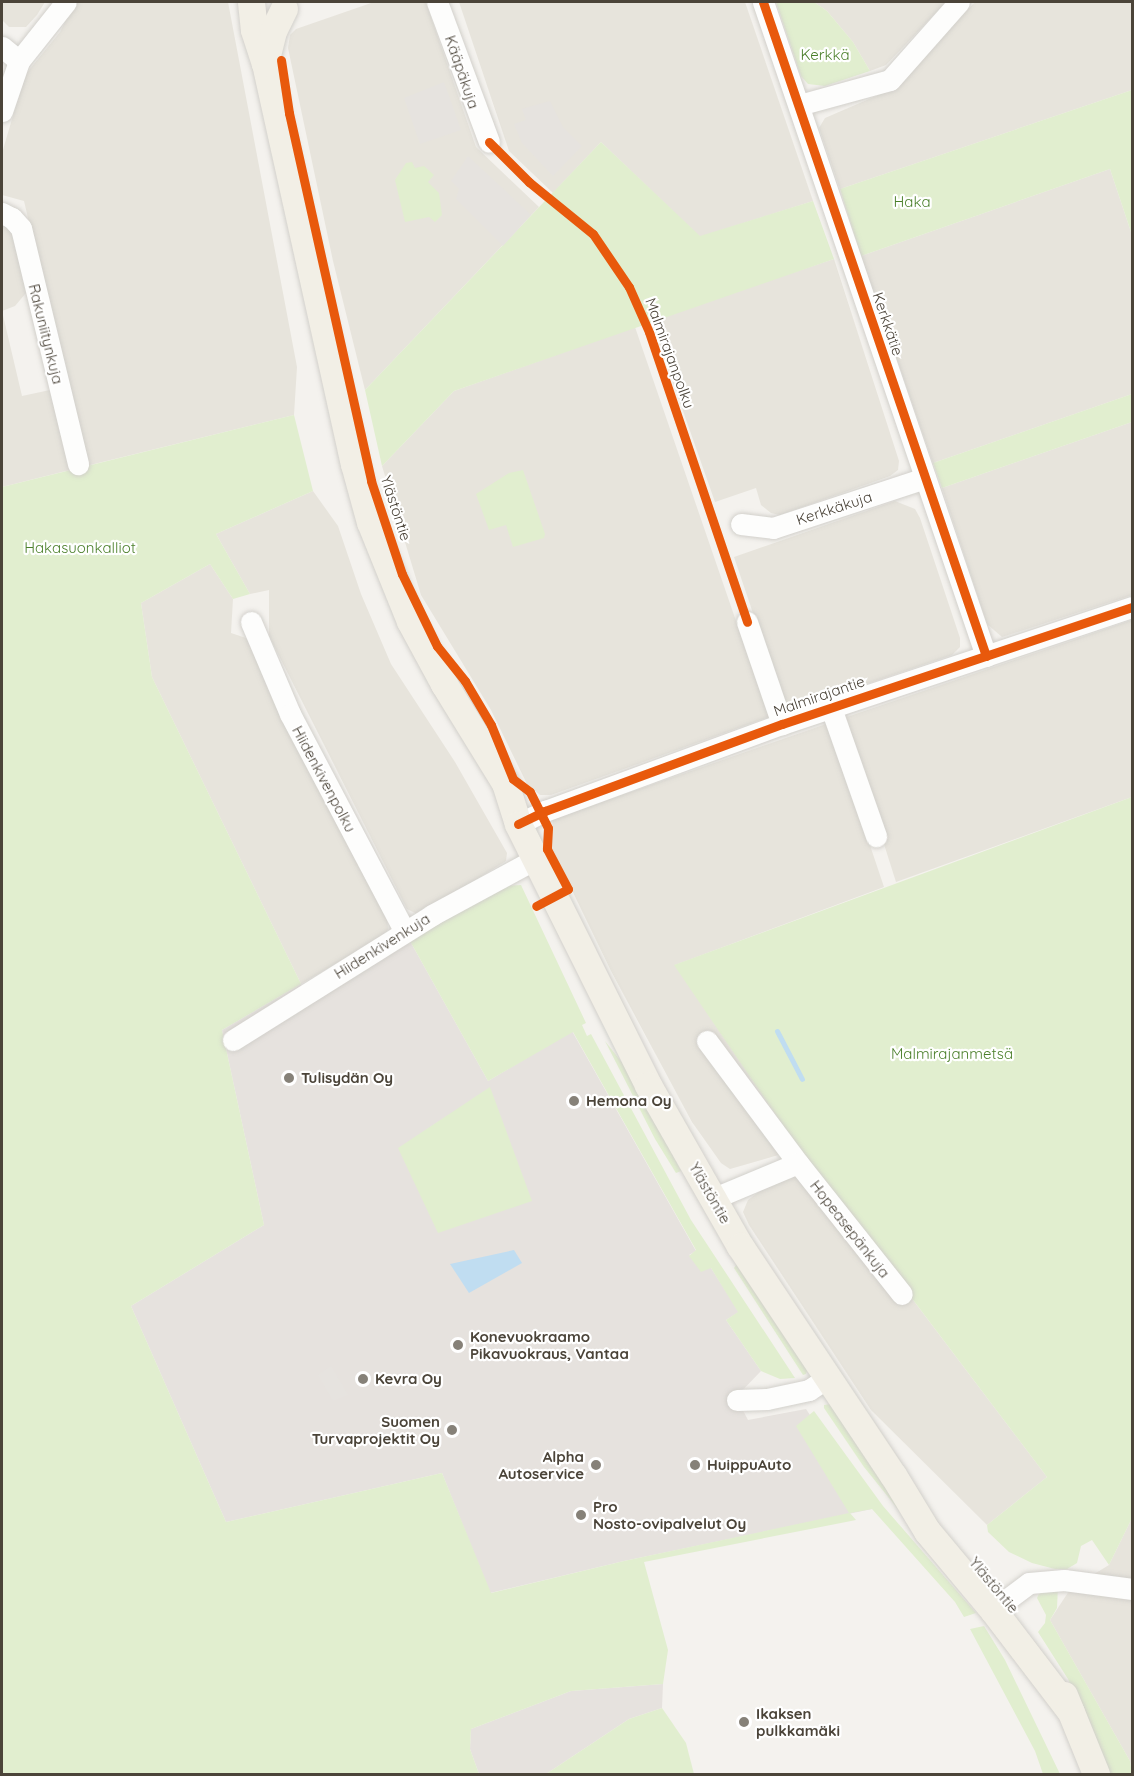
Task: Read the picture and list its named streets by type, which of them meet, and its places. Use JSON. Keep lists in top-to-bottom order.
{
  "streets": {
    "main road": ["Ylästöntie"],
    "street": [
      "Kääpäkuja",
      "Kerkkätie",
      "Rakuniitynkuja",
      "Kerkkäkuja",
      "Malmirajantie",
      "Hiidenkivenpolku",
      "Hiidenkivenkuja",
      "Hopeasepänkuja"
    ],
    "cycle path": ["Malmirajanpolku"]
  },
  "crossings": [
    ["Kerkkätie", "Kerkkäkuja"],
    ["Kerkkätie", "Malmirajantie"],
    ["Ylästöntie", "Malmirajantie"],
    ["Ylästöntie", "Hiidenkivenkuja"],
    ["Hiidenkivenpolku", "Hiidenkivenkuja"]
  ],
  "parks": [
    "Kerkkä",
    "Haka",
    "Hakasuonkalliot",
    "Malmirajanmetsä"
  ],
  "places": [
    "Tulisydän Oy",
    "Hemona Oy",
    "Konevuokraamo Pikavuokraus, Vantaa",
    "Kevra Oy",
    "Suomen Turvaprojektit Oy",
    "Alpha Autoservice",
    "HuippuAuto",
    "Pro Nosto-ovipalvelut Oy",
    "Ikaksen pulkkamäki"
  ]
}
